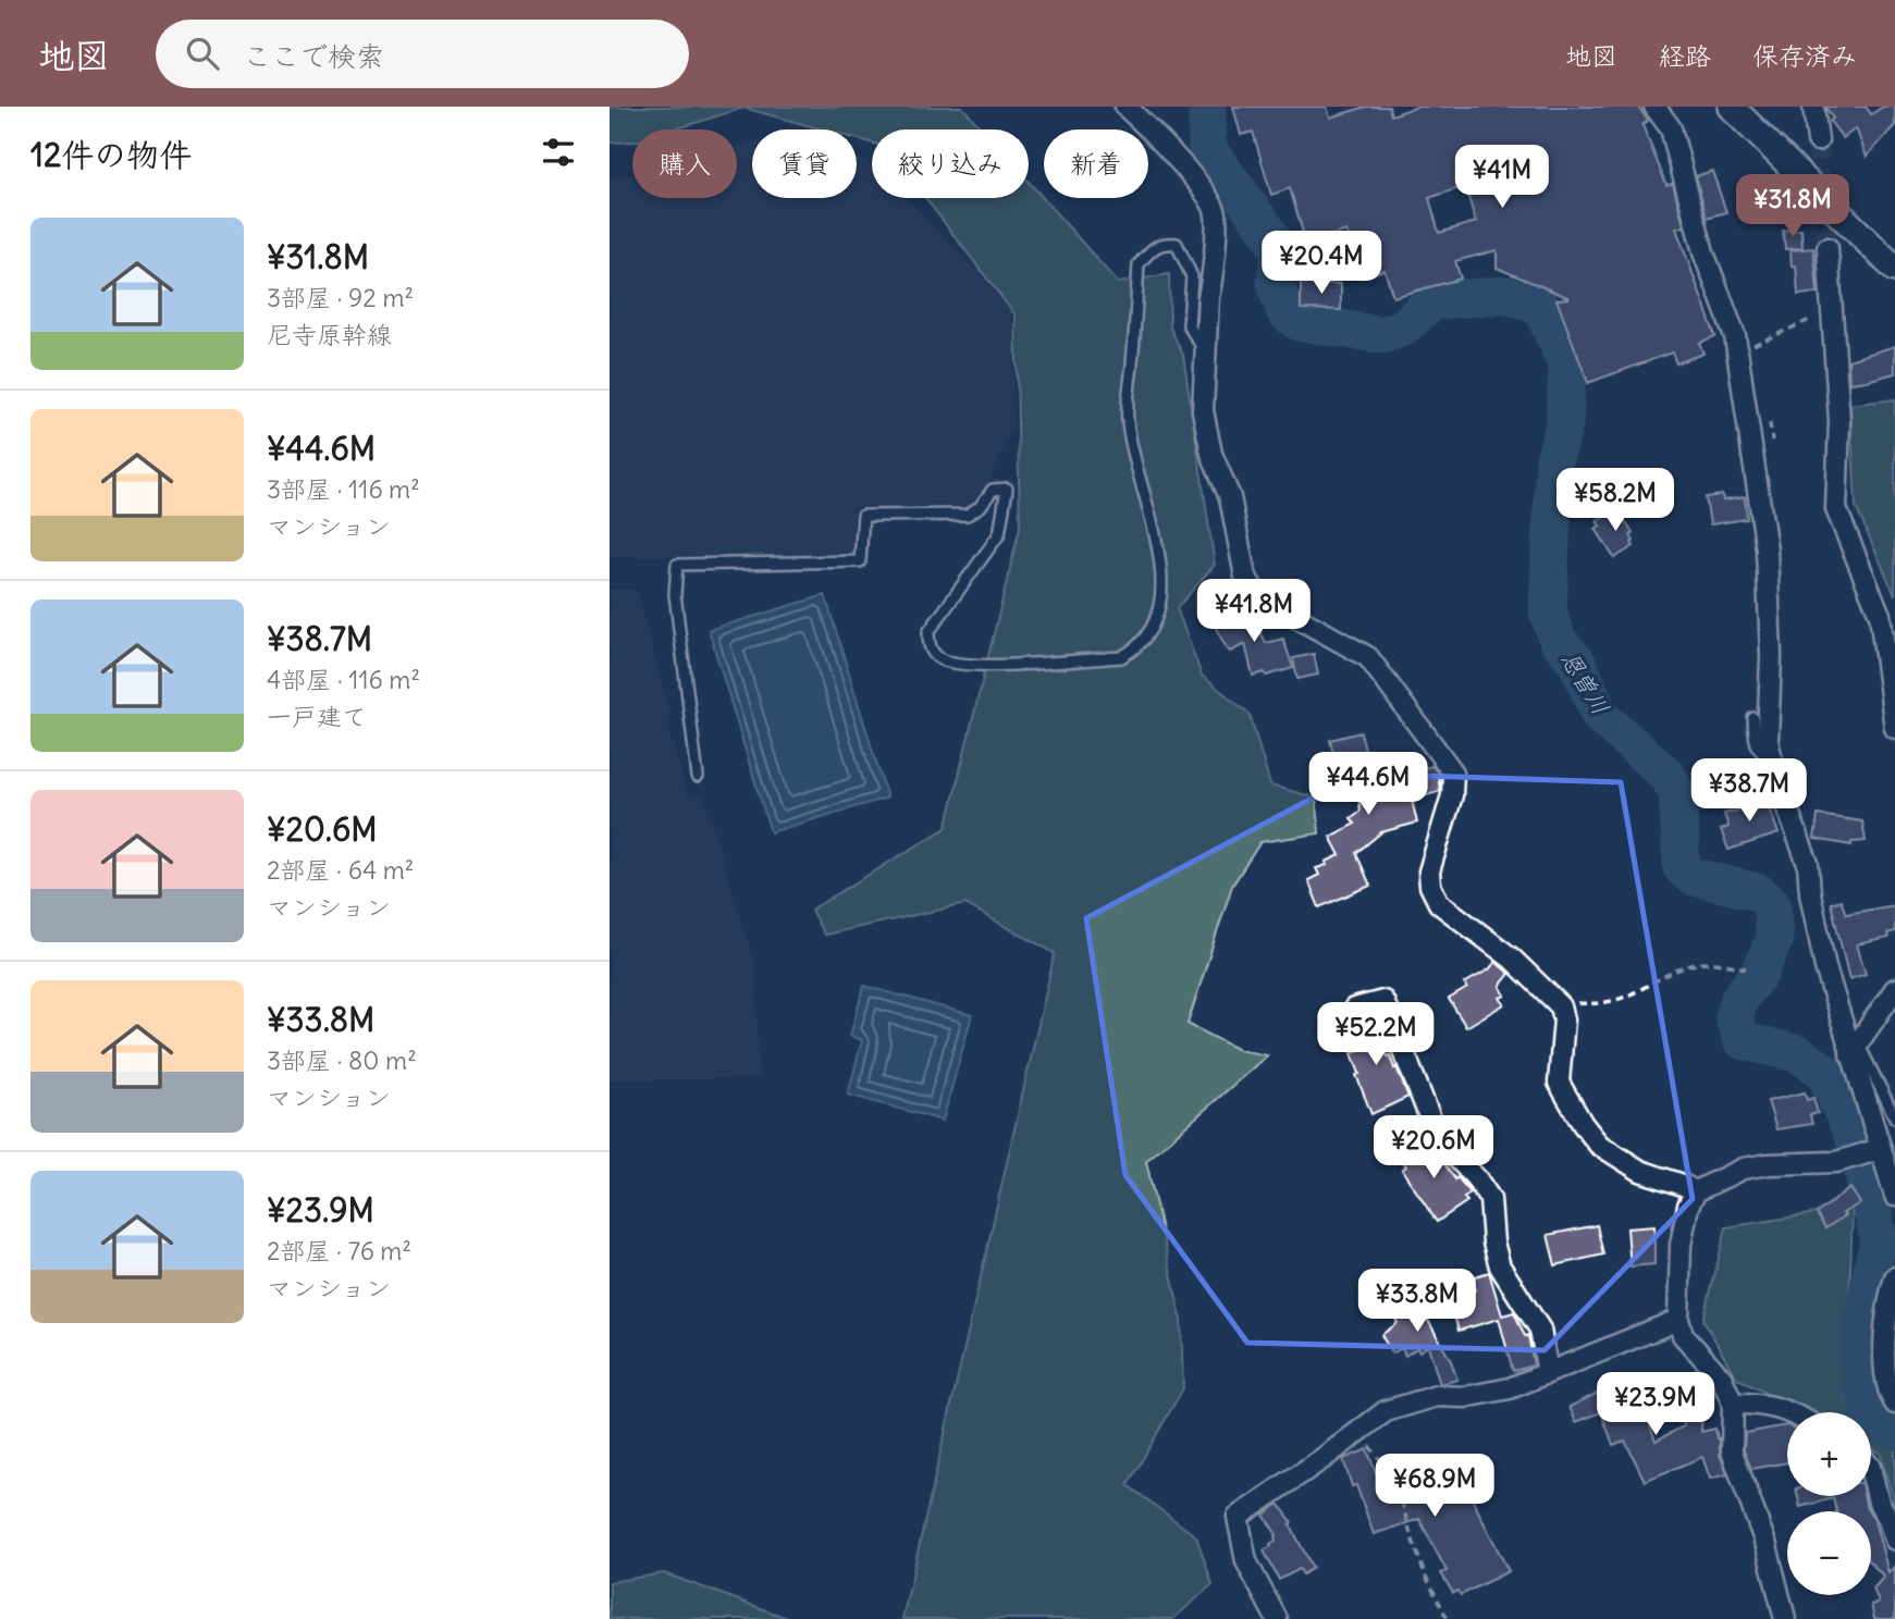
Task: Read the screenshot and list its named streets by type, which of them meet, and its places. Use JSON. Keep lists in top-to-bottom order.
{
  "water": ["恩曽川"],
  "page": {
    "header": "地図",
    "search": "ここで検索",
    "nav": ["地図", "経路", "保存済み"],
    "heading": "12件の物件",
    "chip": [
      "購入",
      "賃貸",
      "絞り込み",
      "新着"
    ],
    "price": [
      "¥41M",
      "¥31.8M",
      "¥20.4M",
      "¥58.2M",
      "¥41.8M",
      "¥44.6M",
      "¥38.7M",
      "¥52.2M",
      "¥20.6M",
      "¥33.8M",
      "¥23.9M",
      "¥68.9M"
    ],
    "list": [
      {
        "name": "¥31.8M",
        "note": "3部屋 · 92 m² · 尼寺原幹線"
      },
      {
        "name": "¥44.6M",
        "note": "3部屋 · 116 m² · マンション"
      },
      {
        "name": "¥38.7M",
        "note": "4部屋 · 116 m² · 一戸建て"
      },
      {
        "name": "¥20.6M",
        "note": "2部屋 · 64 m² · マンション"
      },
      {
        "name": "¥33.8M",
        "note": "3部屋 · 80 m² · マンション"
      },
      {
        "name": "¥23.9M",
        "note": "2部屋 · 76 m² · マンション"
      }
    ],
    "map_buttons": ["+", "−"]
  }
}
